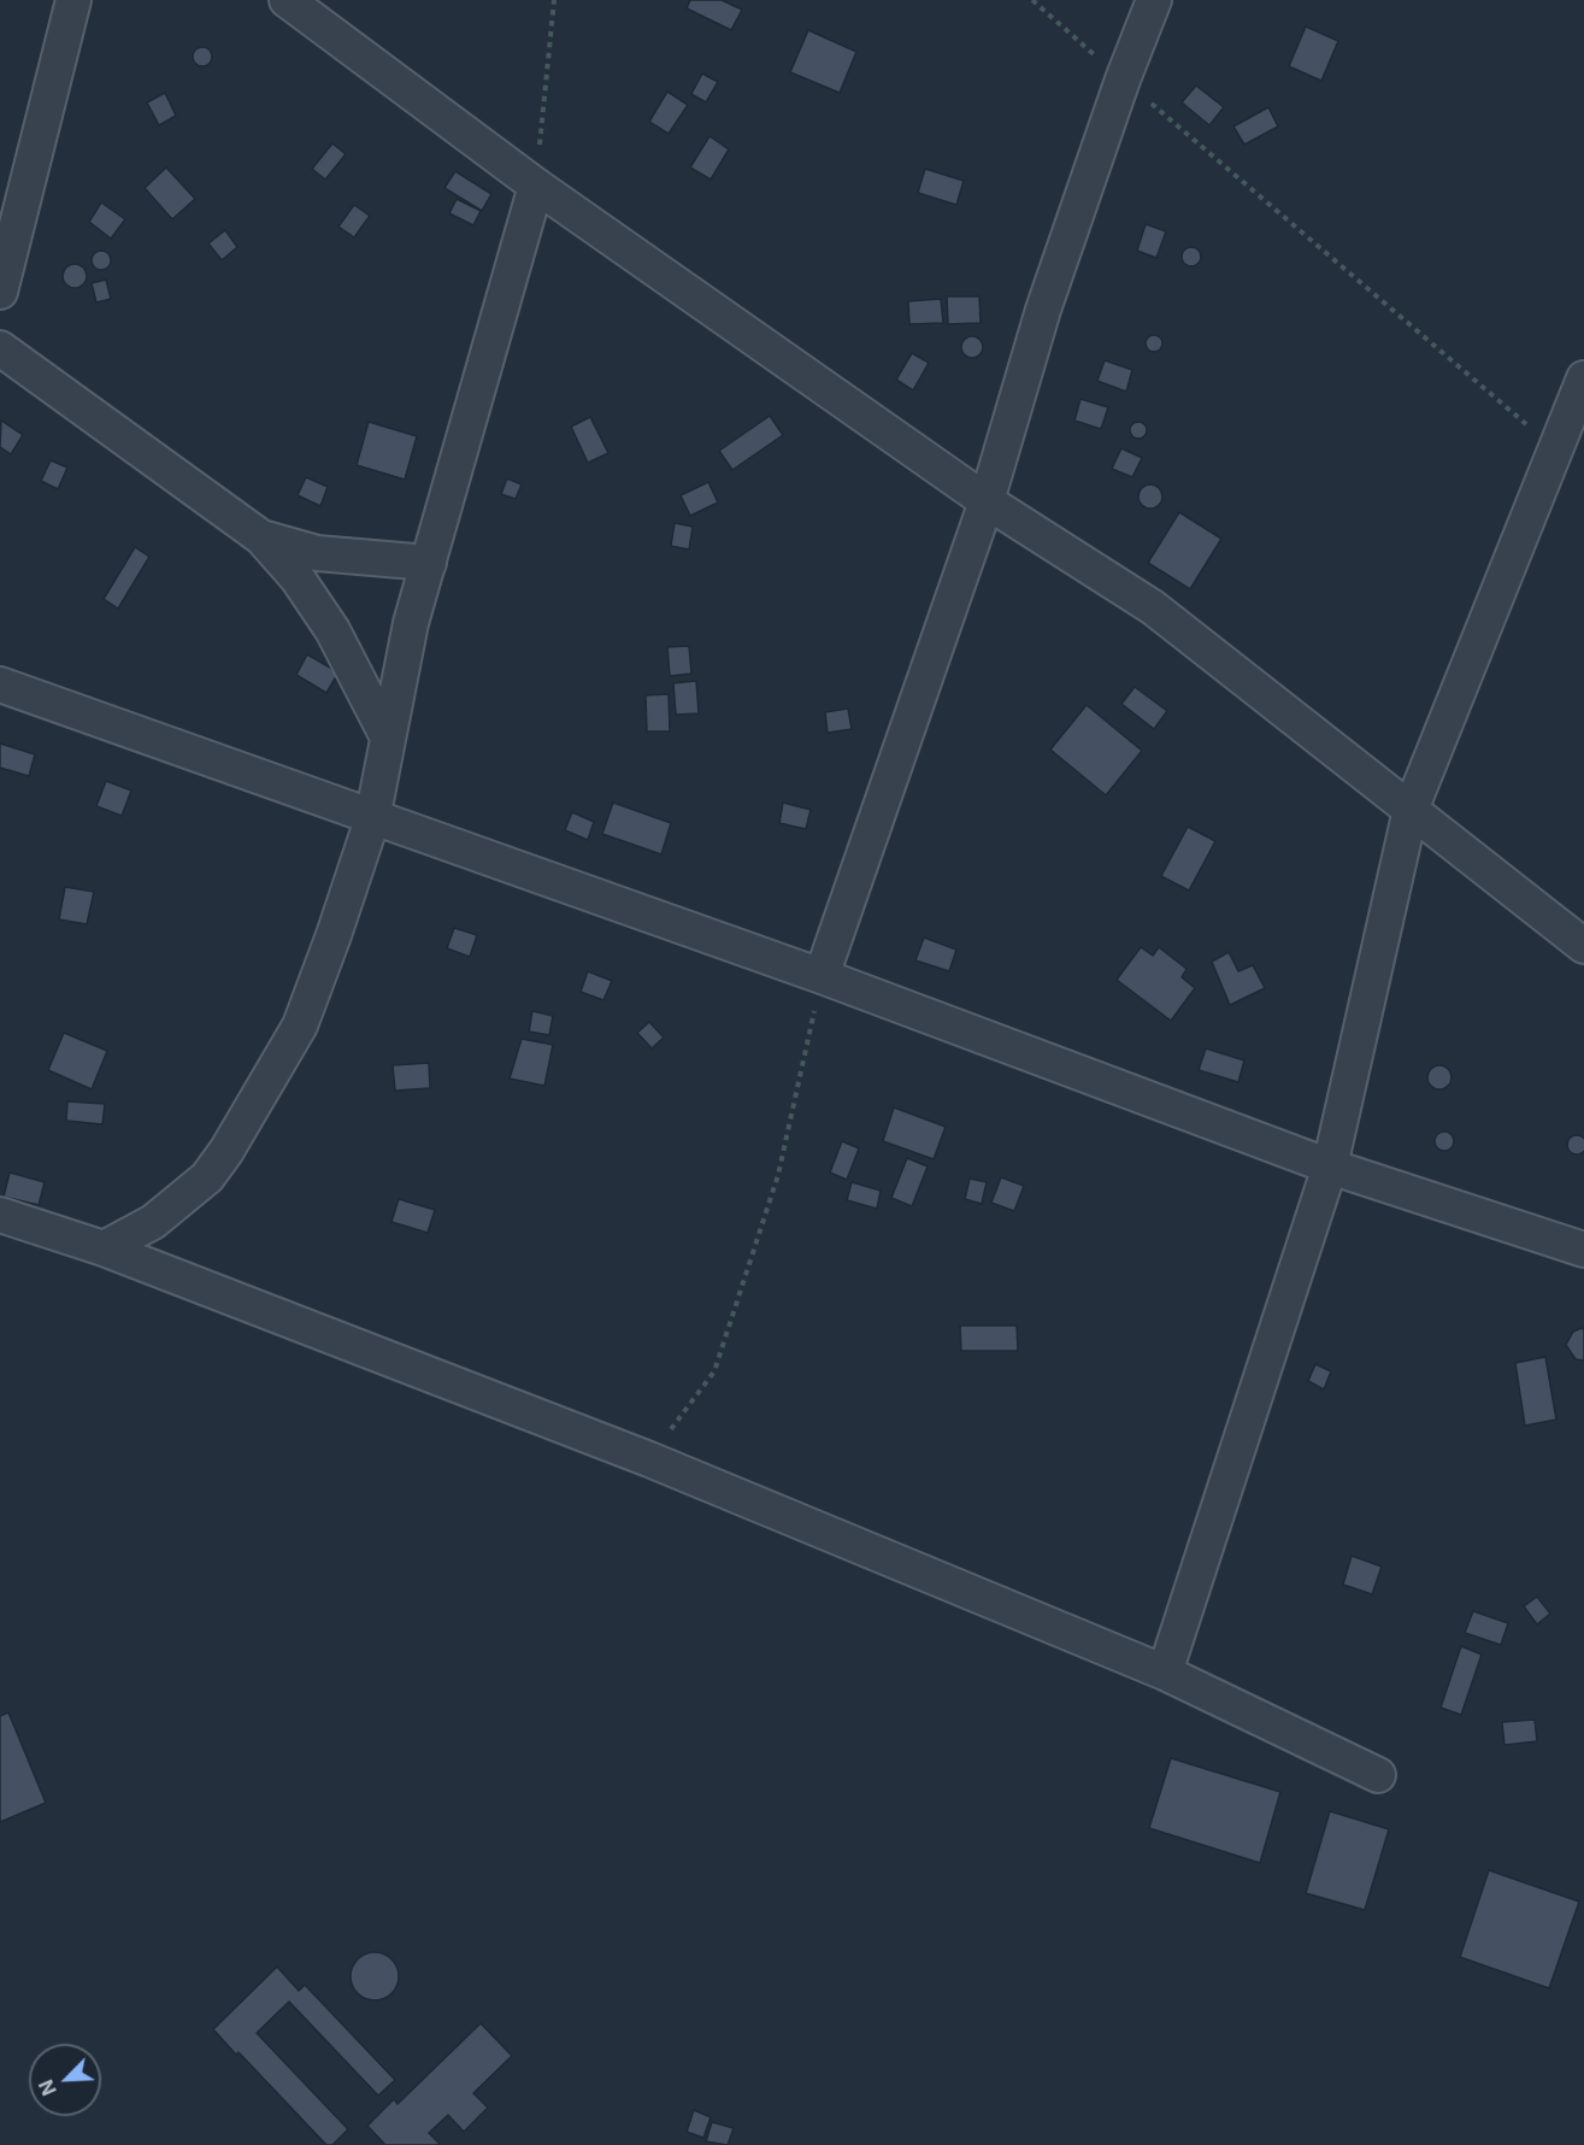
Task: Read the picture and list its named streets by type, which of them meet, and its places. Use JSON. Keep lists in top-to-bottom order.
{
  "north": "bottom left"
}
